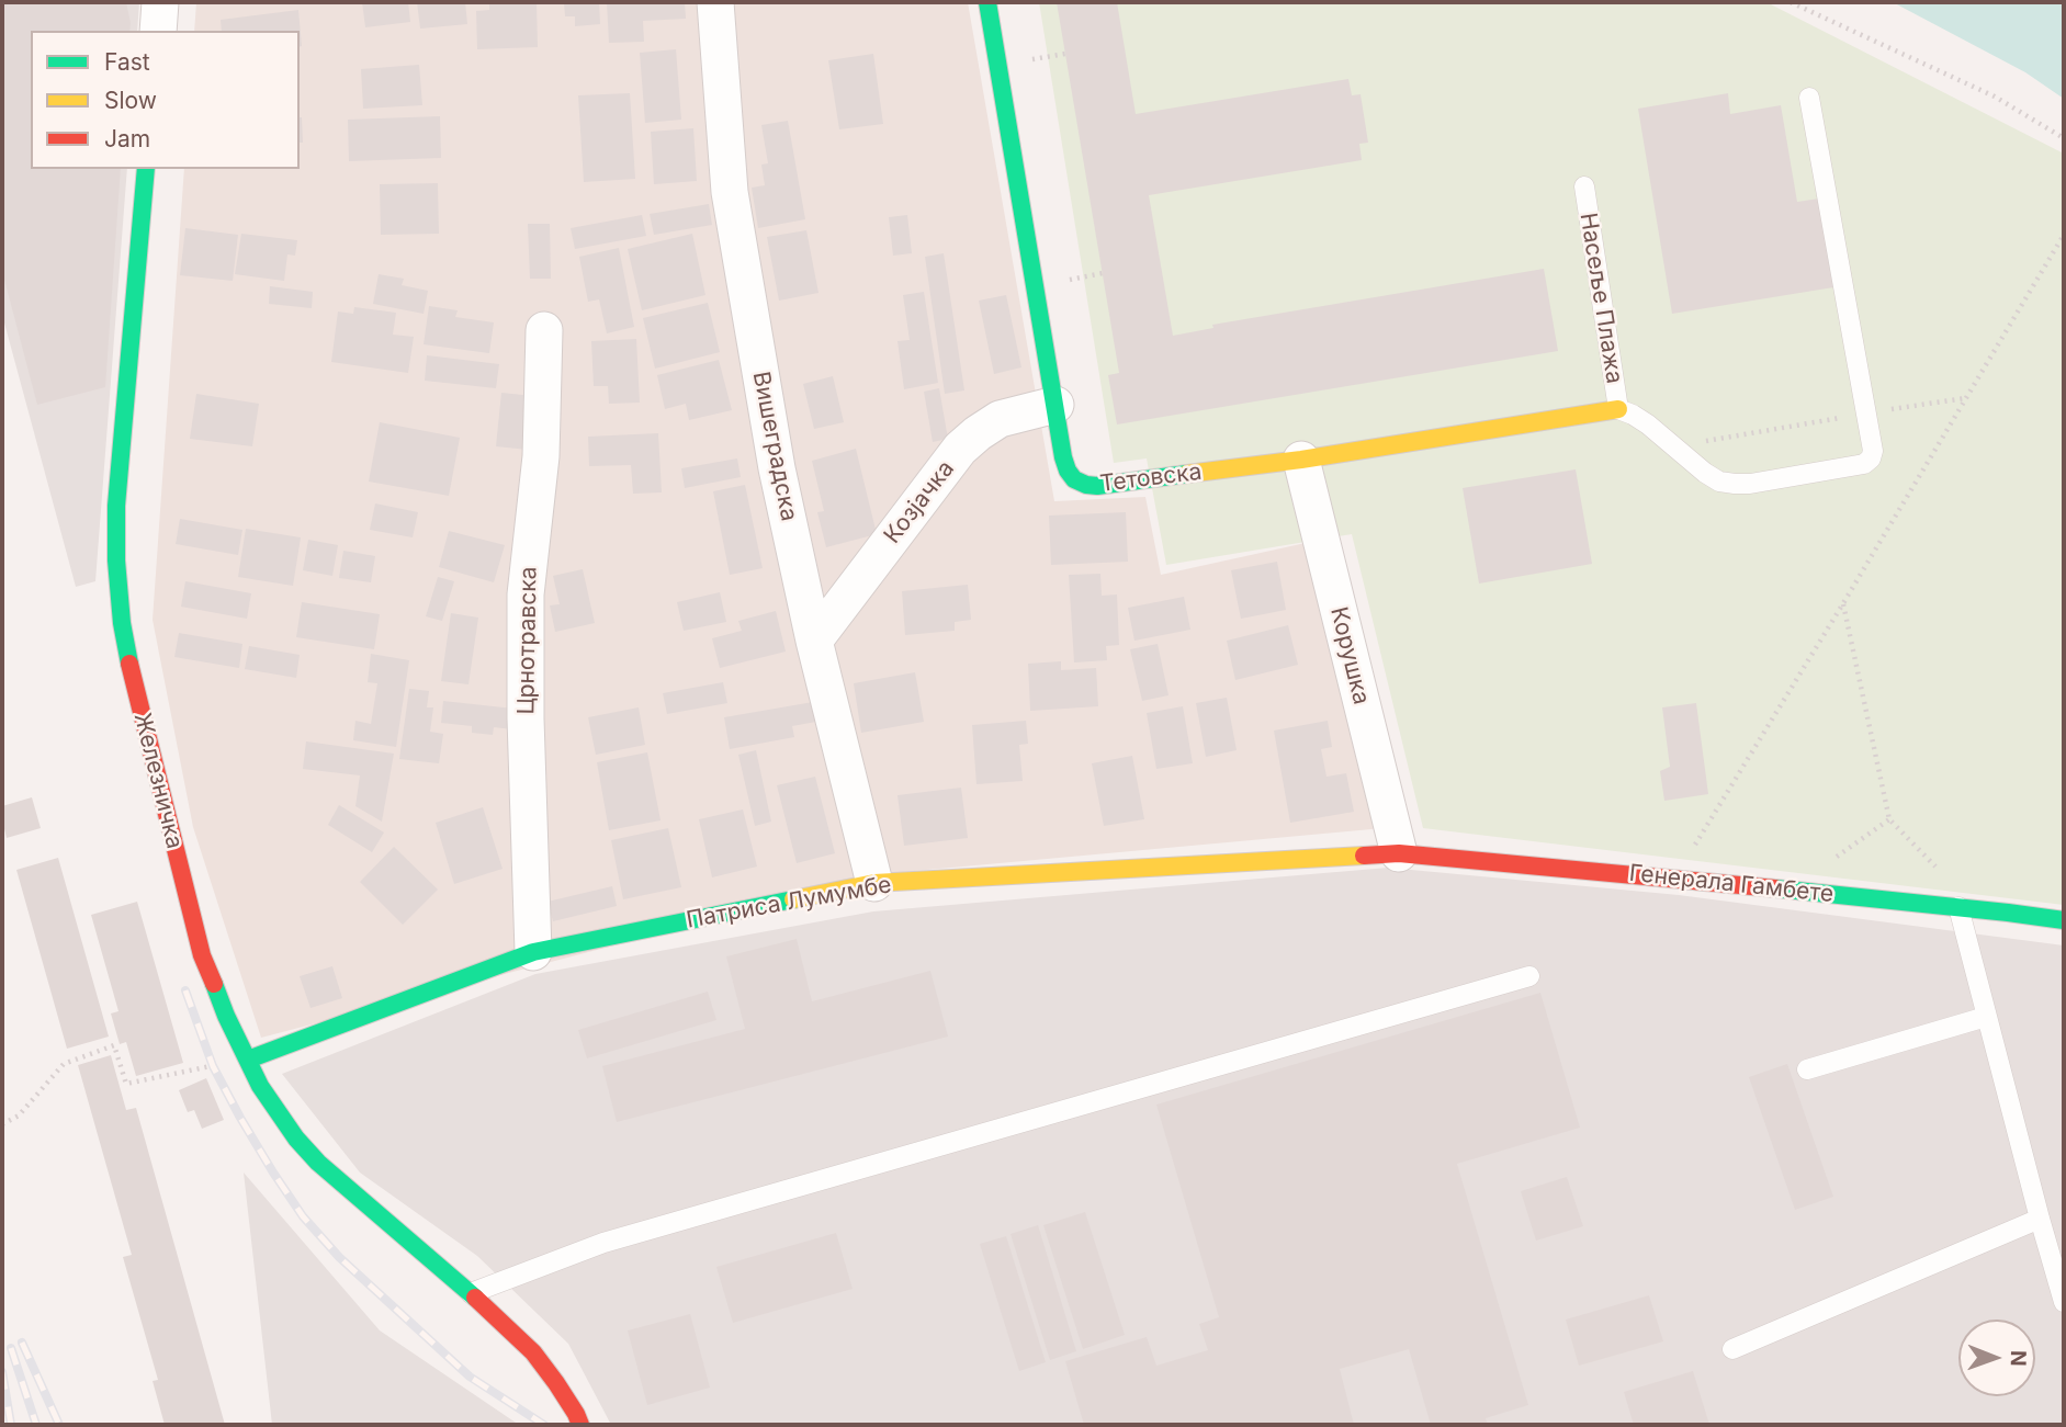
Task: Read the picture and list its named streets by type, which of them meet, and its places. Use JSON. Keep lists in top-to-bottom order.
{
  "streets": {
    "street": [
      "Вишеградска",
      "Тетовска",
      "Козјачка",
      "Црнотравска",
      "Корушка",
      "Железничка",
      "Генерала Гамбете",
      "Патриса Лумумбе"
    ],
    "lane": ["Насеље Плажа"]
  },
  "crossings": [
    ["Насеље Плажа", "Тетовска"],
    ["Вишеградска", "Козјачка"],
    ["Вишеградска", "Патриса Лумумбе"],
    ["Тетовска", "Козјачка"],
    ["Тетовска", "Корушка"],
    ["Црнотравска", "Патриса Лумумбе"],
    ["Корушка", "Генерала Гамбете"],
    ["Корушка", "Патриса Лумумбе"],
    ["Железничка", "Патриса Лумумбе"],
    ["Генерала Гамбете", "Патриса Лумумбе"]
  ],
  "legend": ["Fast", "Slow", "Jam"],
  "north": "right"
}
